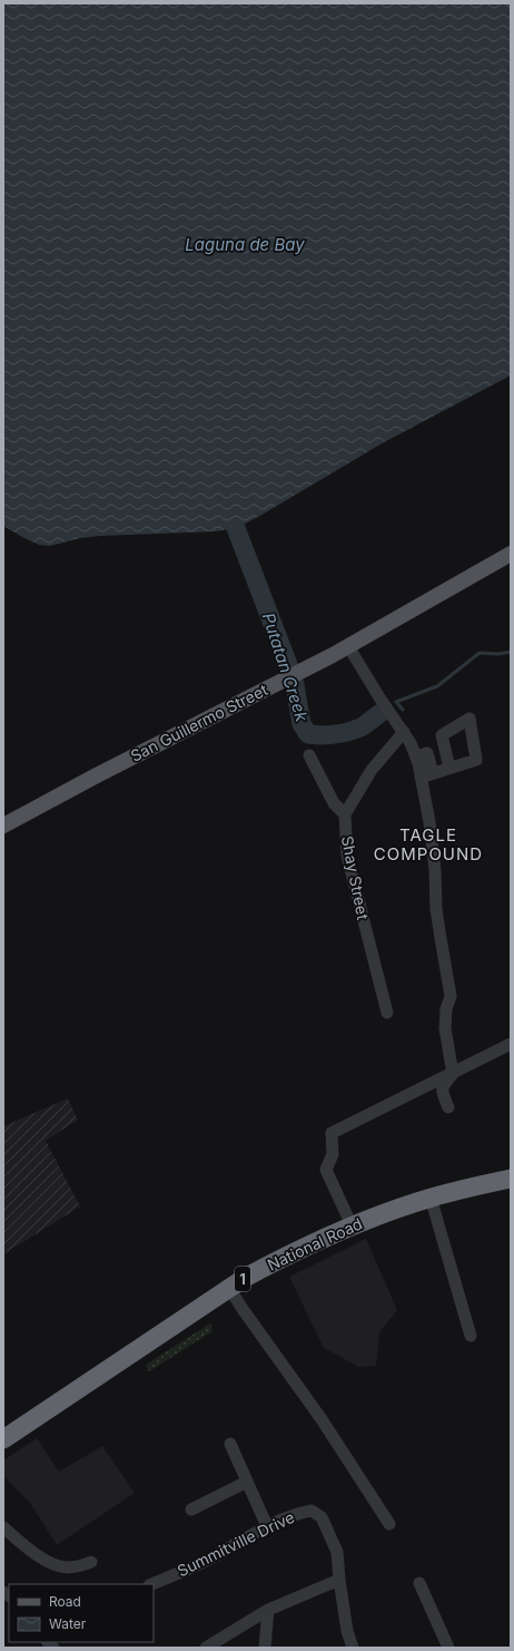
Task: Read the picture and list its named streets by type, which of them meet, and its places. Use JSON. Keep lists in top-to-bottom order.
{
  "streets": {
    "highway": ["National Road", "1"],
    "main road": ["San Guillermo Street"],
    "street": ["Shay Street", "Summitville Drive"]
  },
  "districts": ["TAGLE COMPOUND"],
  "water": ["Laguna de Bay", "Putatan Creek"],
  "legend": ["Road", "Water"]
}
